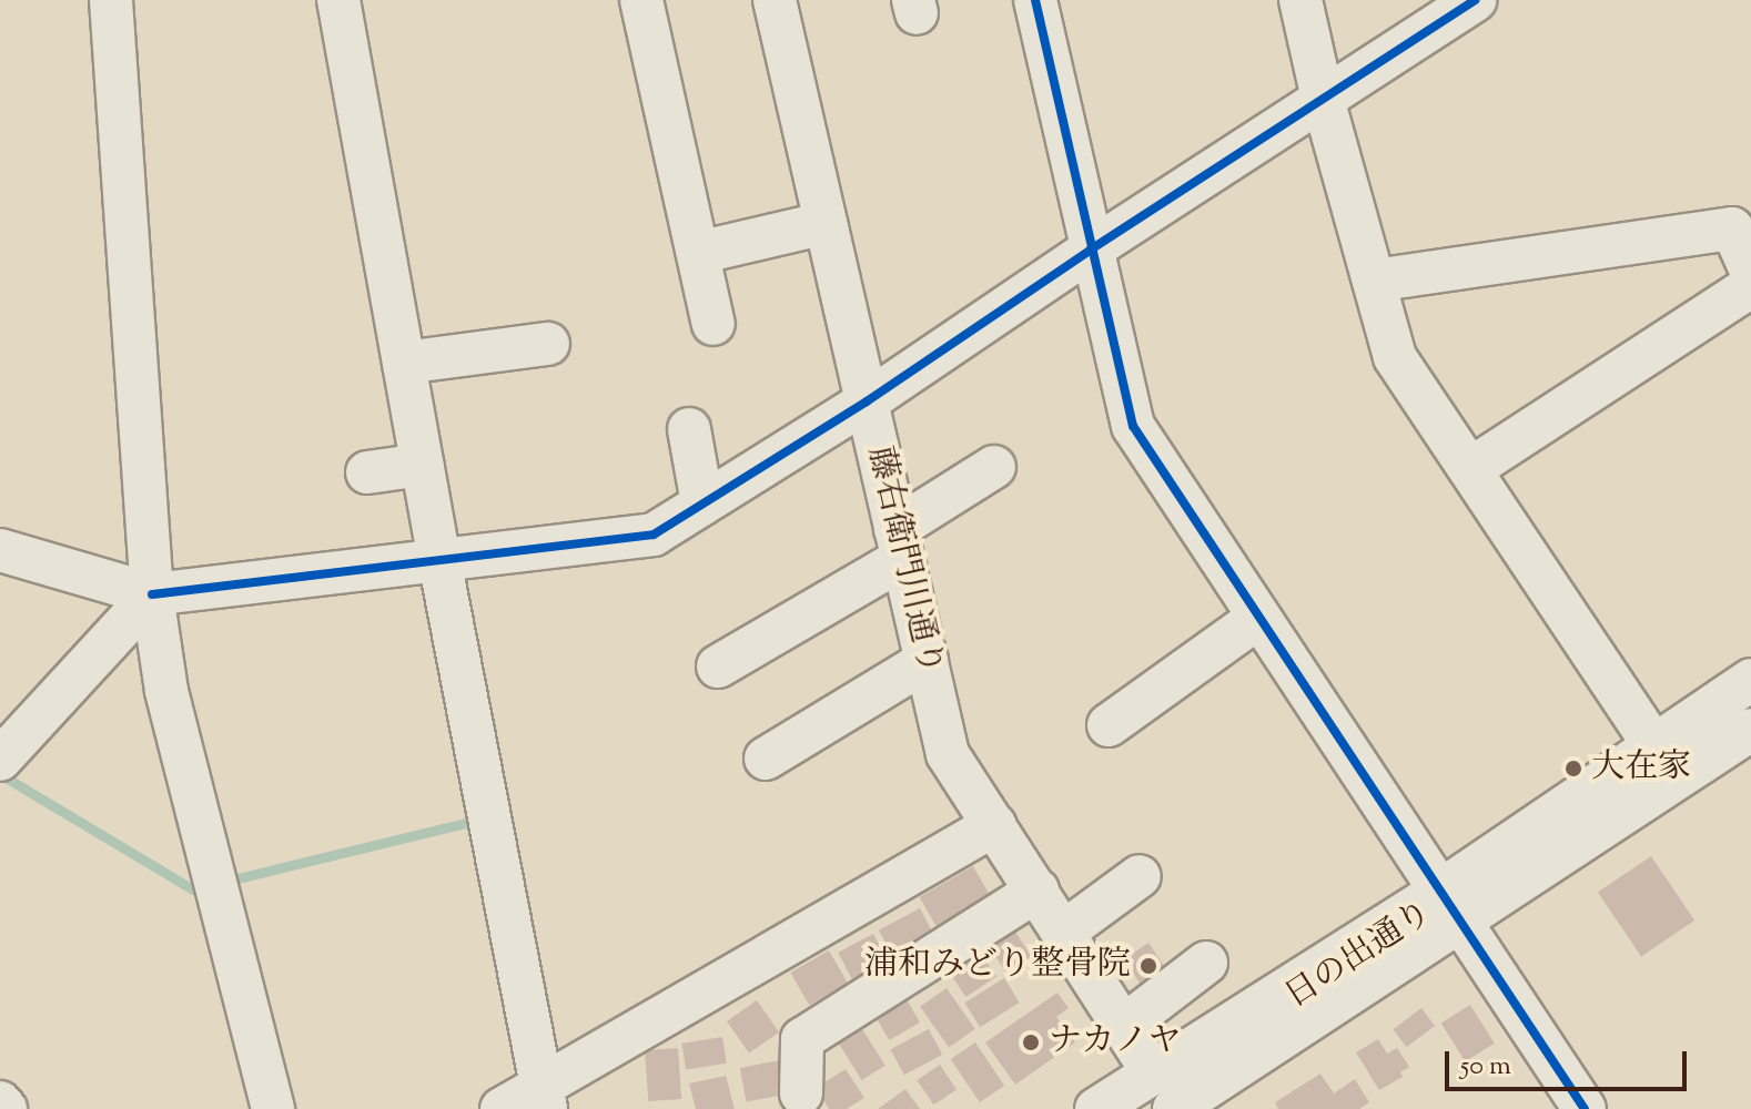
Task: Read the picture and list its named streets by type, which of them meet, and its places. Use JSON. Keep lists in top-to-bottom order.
{
  "streets": {
    "street": ["藤右衛門川通り", "日の出通り"]
  },
  "crossings": [
    ["藤右衛門川通り", "日の出通り"]
  ],
  "places": ["大在家", "浦和みどり整骨院", "ナカノヤ"],
  "scale_bar": "50 m"
}
